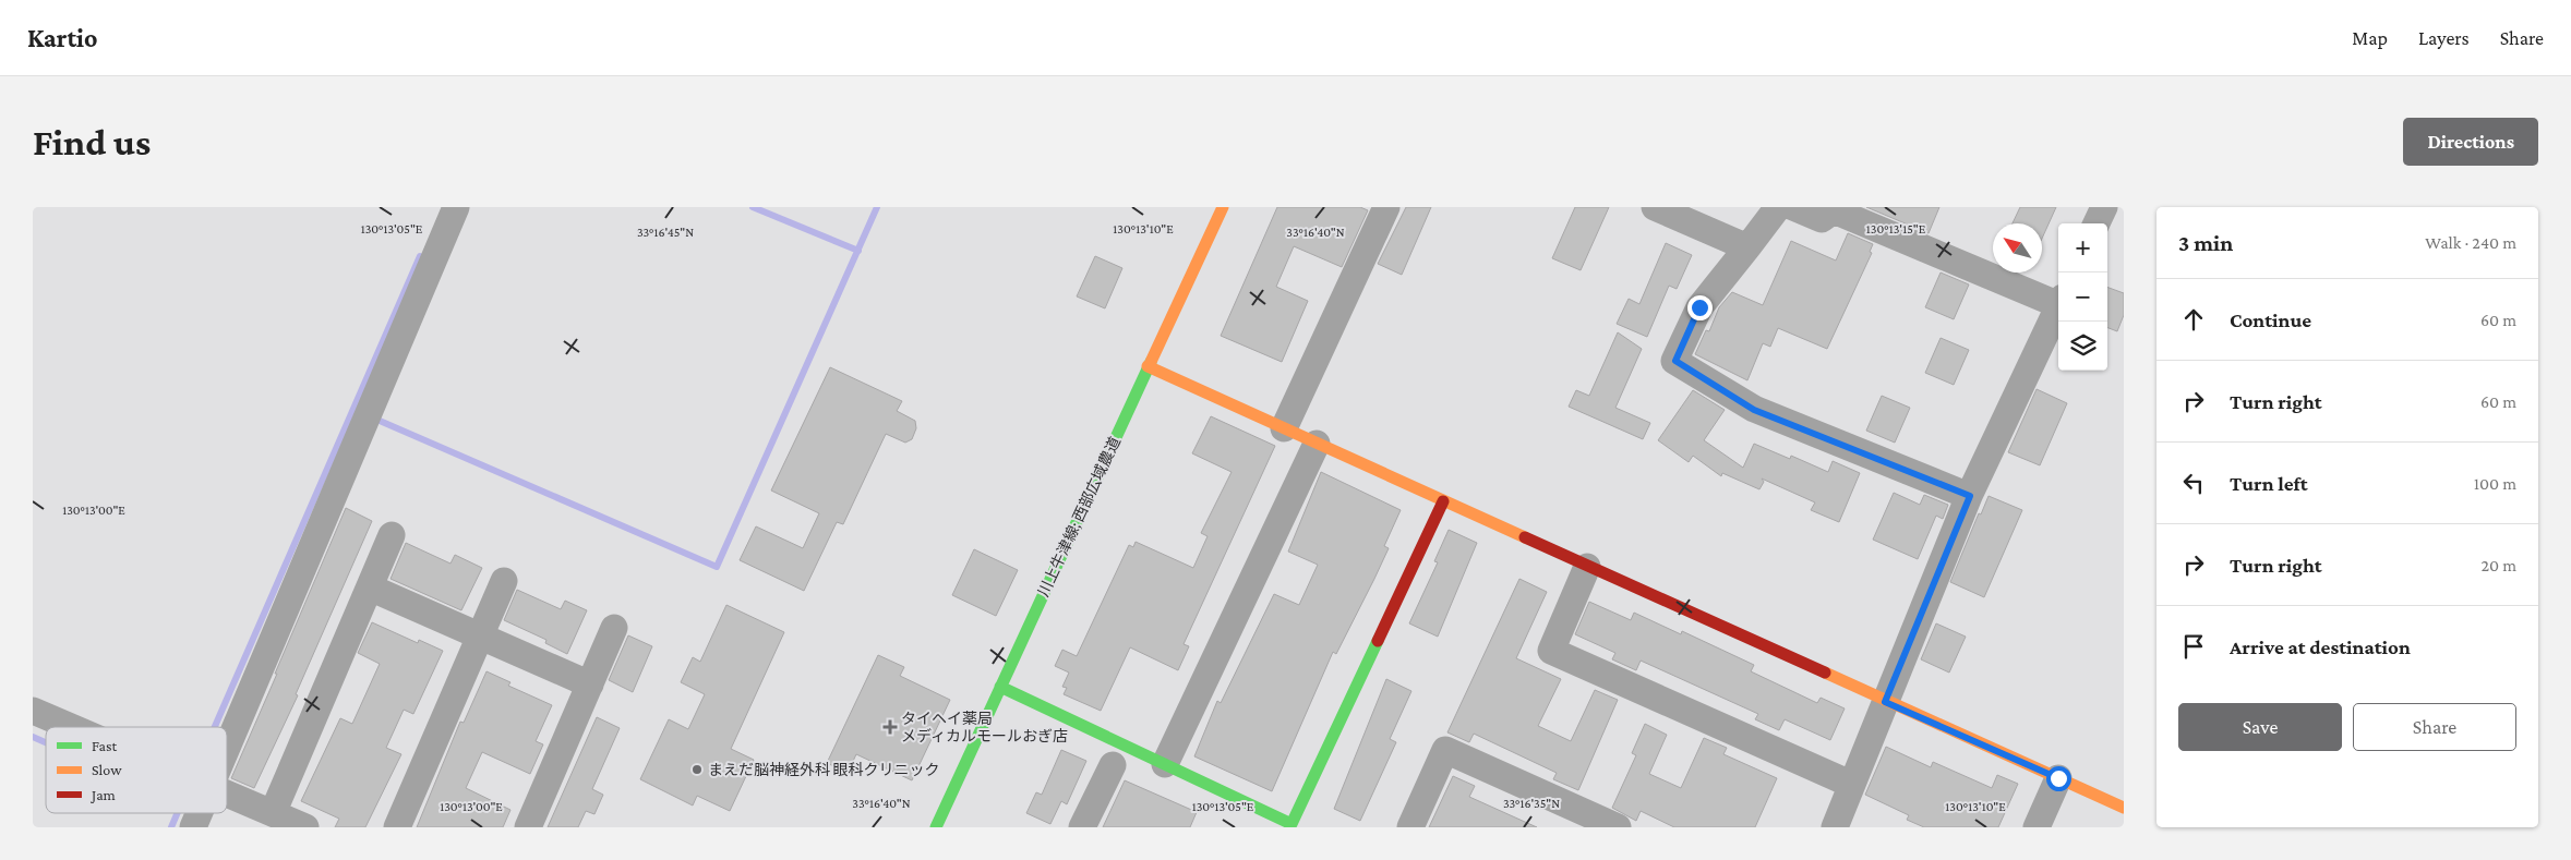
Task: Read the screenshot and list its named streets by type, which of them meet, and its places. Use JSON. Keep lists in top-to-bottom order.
{
  "streets": {
    "street": ["川上牛津線; 西部広域農道"]
  },
  "places": {
    "health": ["タイヘイ薬局 メディカルモールおぎ店"],
    "other": ["まえだ脳神経外科 眼科クリニック"]
  },
  "legend": ["Fast", "Slow", "Jam"],
  "north": "top left",
  "page": {
    "header": "Kartio",
    "nav": ["Map", "Layers", "Share"],
    "buttons": [
      "Directions",
      ["Save", "Share"]
    ],
    "title": "Find us",
    "heading": ["3 min", "Walk · 240 m"],
    "map_buttons": ["+", "−"],
    "list": [
      ["Continue", "60 m"],
      ["Turn right", "60 m"],
      ["Turn left", "100 m"],
      ["Turn right", "20 m"],
      "Arrive at destination"
    ]
  },
  "coordinates": [
    "130°13'05\"E",
    "130°13'10\"E",
    "130°13'15\"E",
    "33°16'45\"N",
    "33°16'40\"N",
    "130°13'00\"E",
    "33°16'35\"N"
  ]
}
